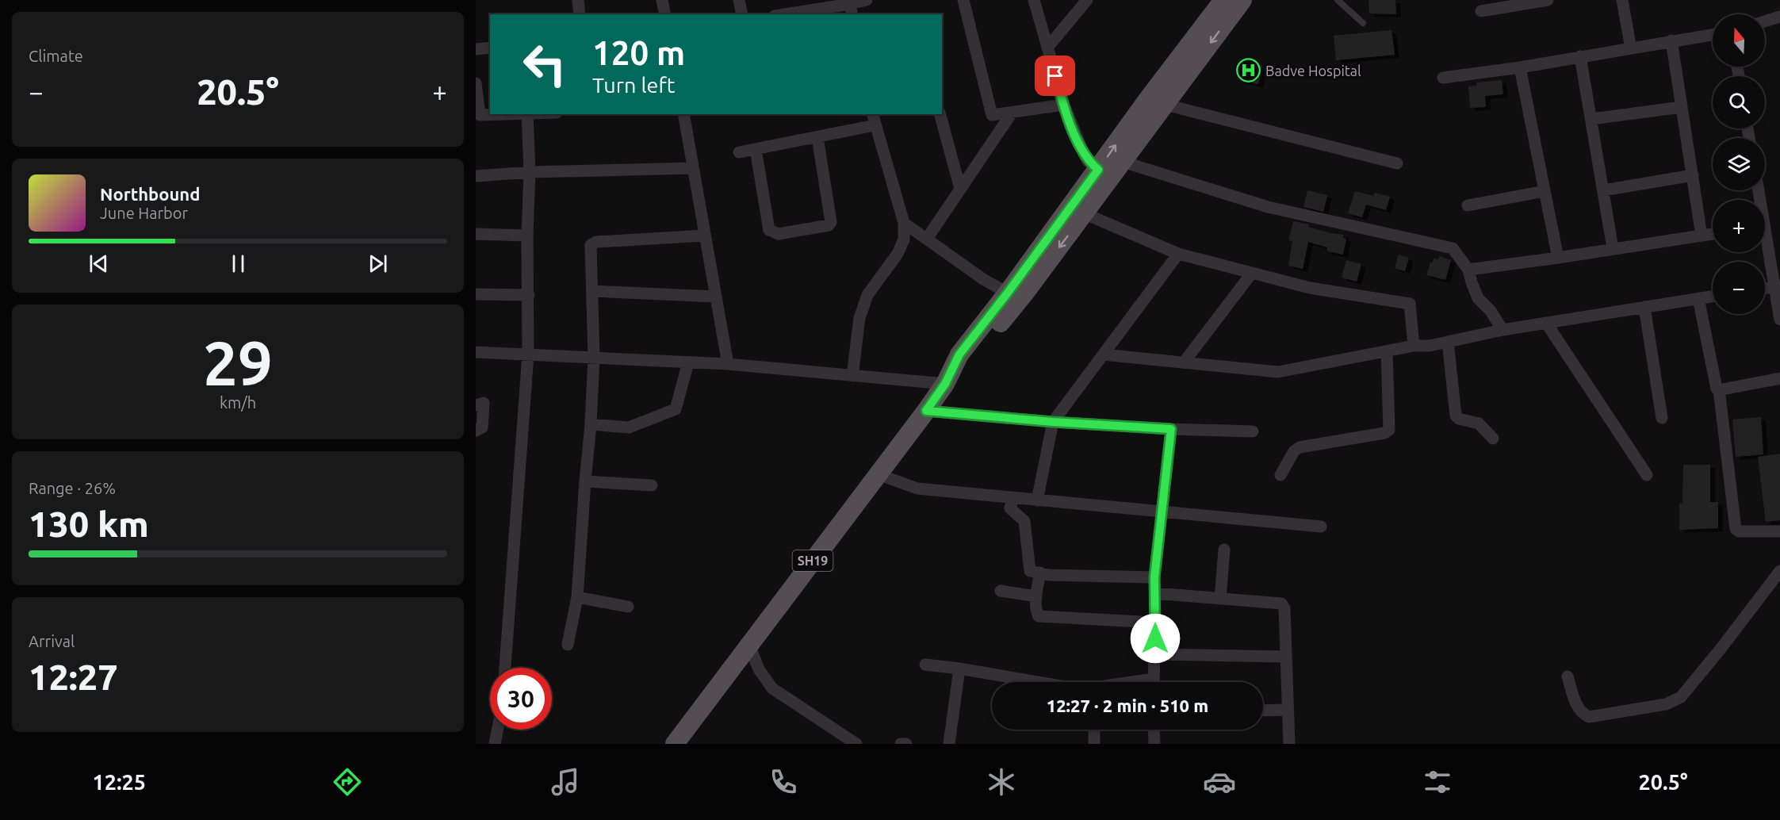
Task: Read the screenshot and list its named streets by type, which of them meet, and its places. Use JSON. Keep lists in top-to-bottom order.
{
  "streets": {
    "main road": ["SH19"]
  },
  "places": {
    "hospital": ["Badve Hospital"]
  },
  "north": "top",
  "page": {
    "tile": [
      "Climate",
      ["29", "km/h"],
      ["Range · 26%", "130 km"],
      ["Arrival", "12:27"]
    ],
    "map_buttons": ["+", "−"],
    "turn": ["120 m", "Turn left"],
    "heat": ["−", "20.5°", "+"],
    "song": ["Northbound", "June Harbor"],
    "limit": "30",
    "trip": "12:27 · 2 min · 510 m",
    "tabs": ["12:25", "20.5°"]
  }
}
